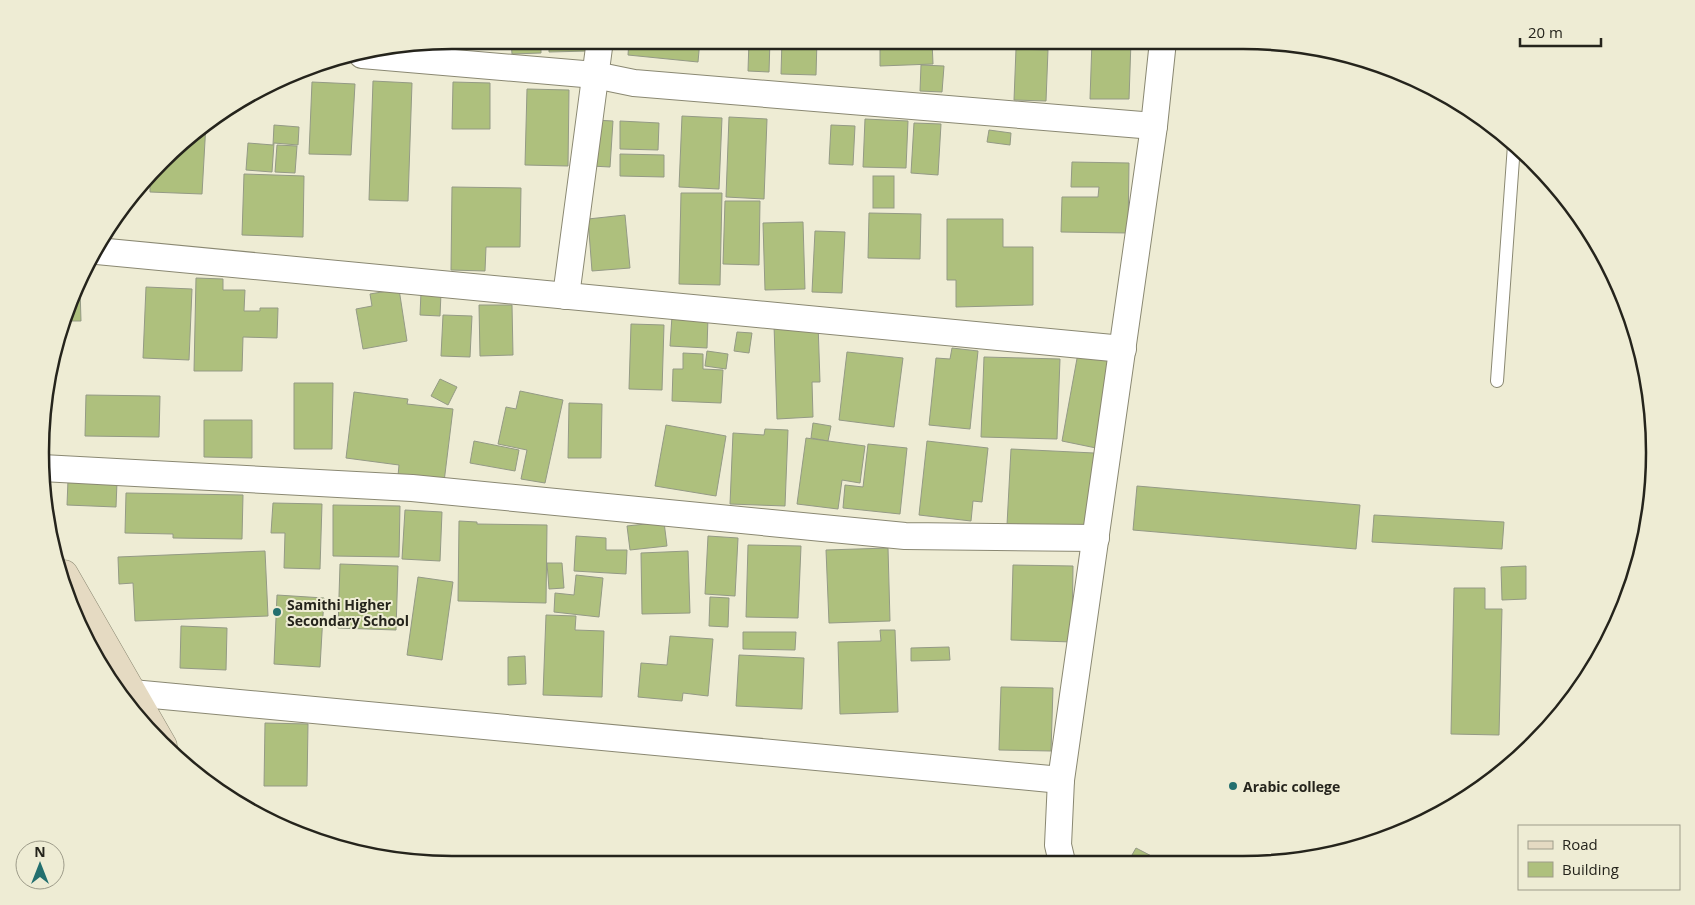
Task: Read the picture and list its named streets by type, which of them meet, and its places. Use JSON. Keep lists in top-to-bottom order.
{
  "places": ["Samithi Higher Secondary School", "Arabic college"],
  "legend": ["Road", "Building"],
  "scale_bar": "20 m",
  "north": "top"
}
